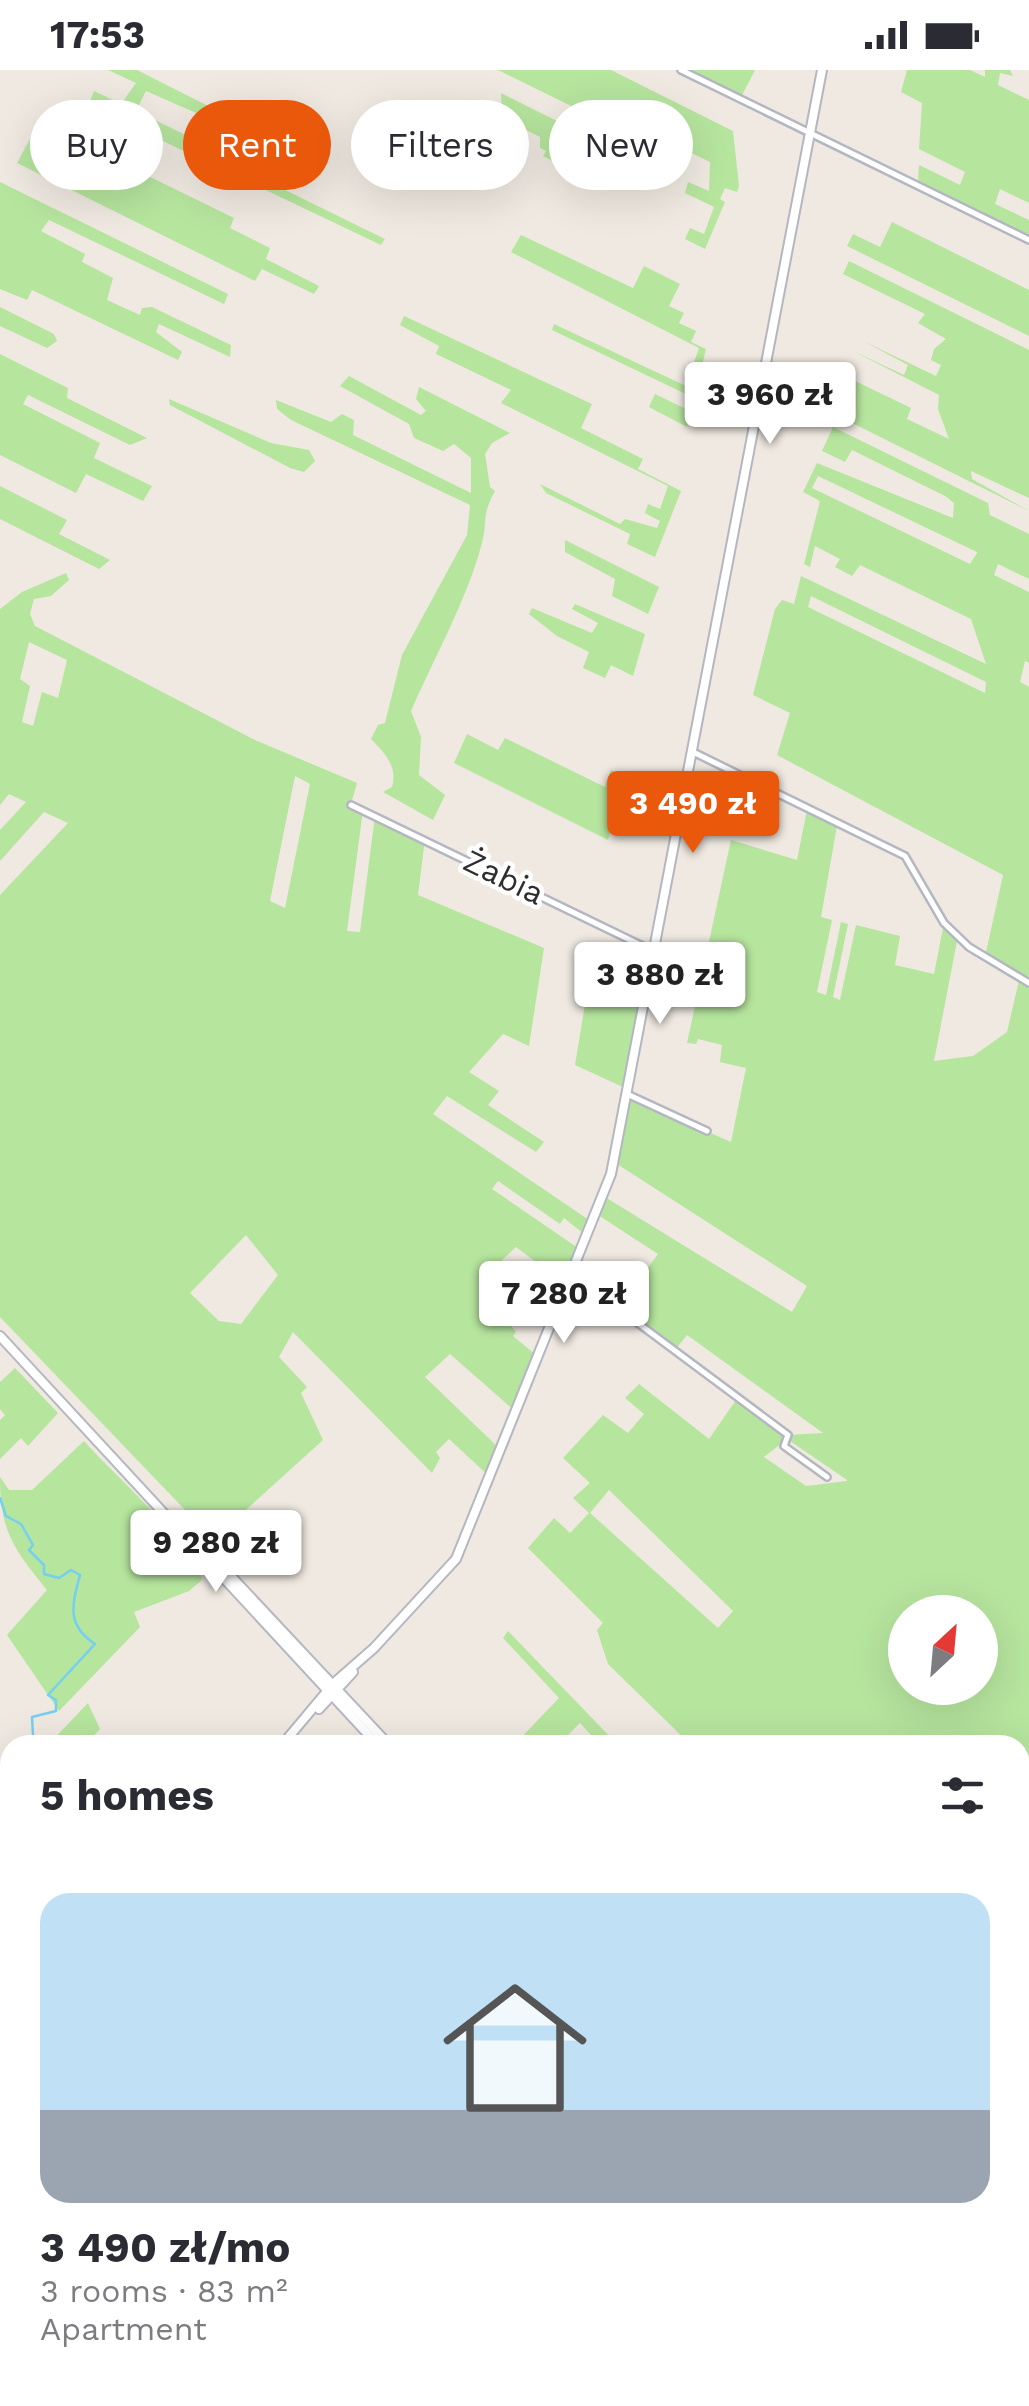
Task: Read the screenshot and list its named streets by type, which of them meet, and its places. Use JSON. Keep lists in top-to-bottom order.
{
  "streets": {
    "street": ["Żabia"]
  },
  "north": "top right",
  "page": {
    "status": "17:53",
    "chip": [
      "Buy",
      "Rent",
      "Filters",
      "New"
    ],
    "price": [
      "3 960 zł",
      "3 490 zł",
      "3 880 zł",
      "7 280 zł",
      "9 280 zł"
    ],
    "heading": "5 homes",
    "list": [
      {
        "name": "3 490 zł/mo",
        "note": "3 rooms · 83 m² · Apartment"
      }
    ]
  }
}
